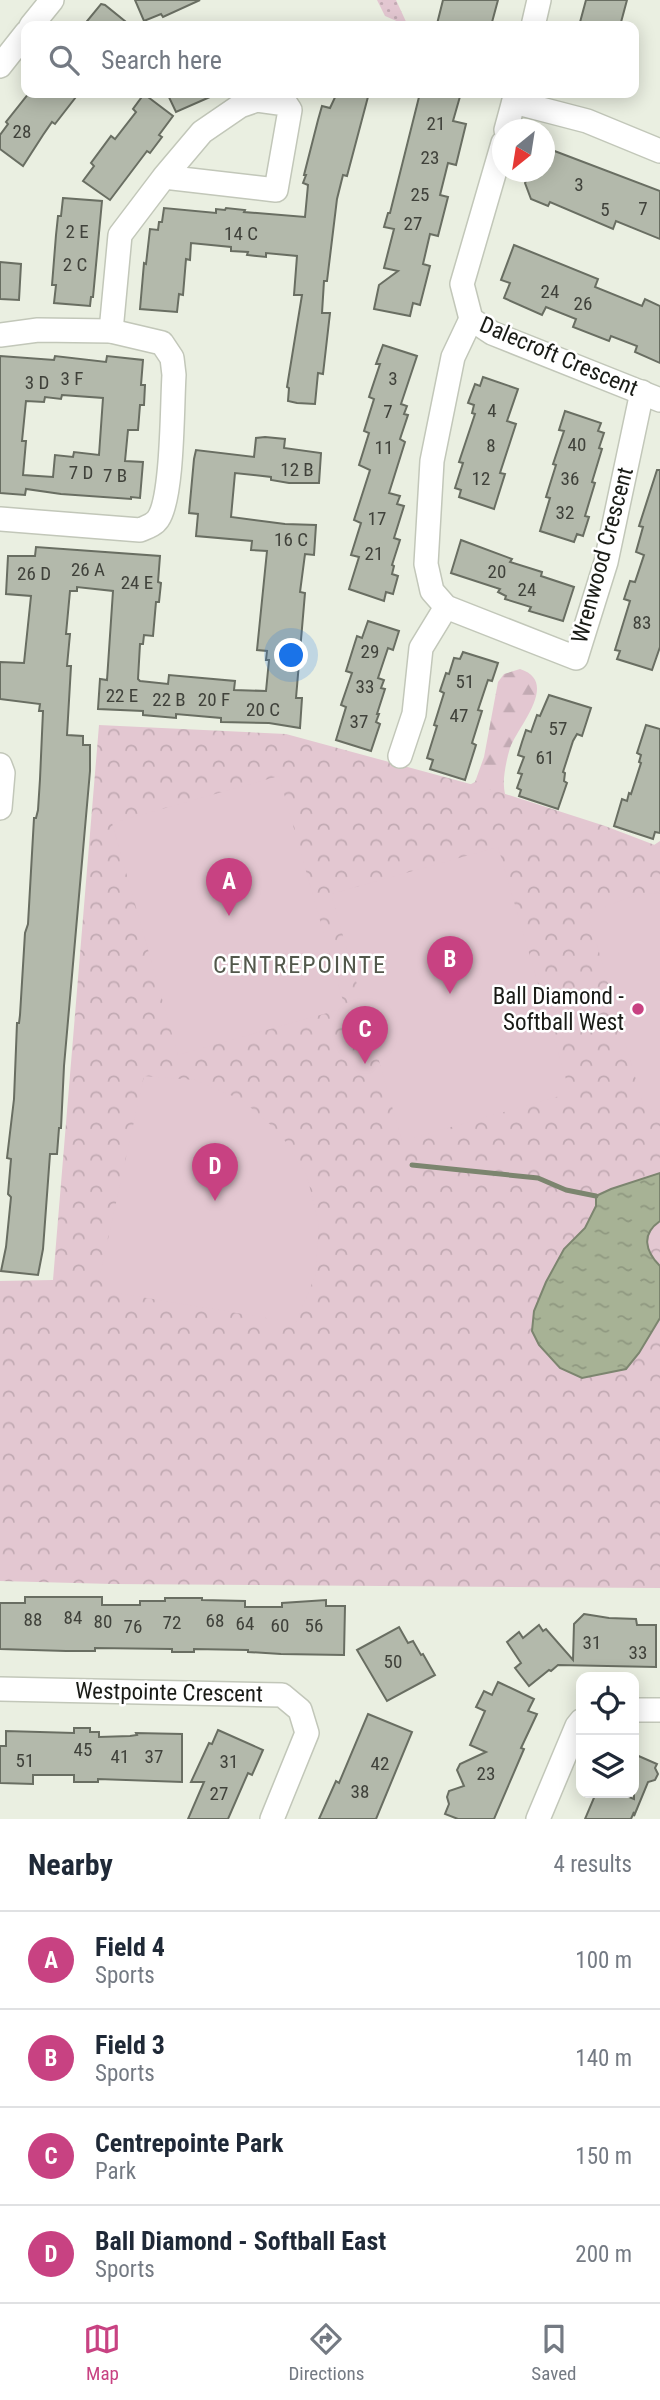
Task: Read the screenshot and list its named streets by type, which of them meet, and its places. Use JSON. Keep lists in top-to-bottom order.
{
  "streets": {
    "street": ["Dalecroft Crescent", "Wrenwood Crescent", "Westpointe Crescent"]
  },
  "crossings": [
    ["Dalecroft Crescent", "Wrenwood Crescent"]
  ],
  "districts": ["CENTREPOINTE"],
  "places": ["Ball Diamond - Softball West"],
  "house_numbers": [
    "21",
    "28",
    "23",
    "3",
    "25",
    "7",
    "5",
    "27",
    "2 E",
    "14 C",
    "2 C",
    "24",
    "26",
    "3 F",
    "3",
    "3 D",
    "4",
    "7",
    "40",
    "8",
    "11",
    "12 B",
    "7 D",
    "7 B",
    "12",
    "36",
    "32",
    "17",
    "16 C",
    "21",
    "26 A",
    "20",
    "26 D",
    "24 E",
    "24",
    "83",
    "29",
    "51",
    "33",
    "22 E",
    "22 B",
    "20 F",
    "20 C",
    "47",
    "37",
    "57",
    "61",
    "84",
    "88",
    "68",
    "80",
    "72",
    "64",
    "60",
    "56",
    "76",
    "31",
    "33",
    "50",
    "45",
    "41",
    "37",
    "51",
    "31",
    "42",
    "23",
    "38",
    "27"
  ],
  "north": "bottom left",
  "page": {
    "search": "Search here",
    "pins": [
      "A",
      "B",
      "C",
      "D"
    ],
    "heading": ["Nearby", "4 results"],
    "list": [
      {
        "mark": "A",
        "name": "Field 4",
        "note": "Sports",
        "value": "100 m"
      },
      {
        "mark": "B",
        "name": "Field 3",
        "note": "Sports",
        "value": "140 m"
      },
      {
        "mark": "C",
        "name": "Centrepointe Park",
        "note": "Park",
        "value": "150 m"
      },
      {
        "mark": "D",
        "name": "Ball Diamond - Softball East",
        "note": "Sports",
        "value": "200 m"
      }
    ],
    "nav": ["Map", "Directions", "Saved"]
  }
}
